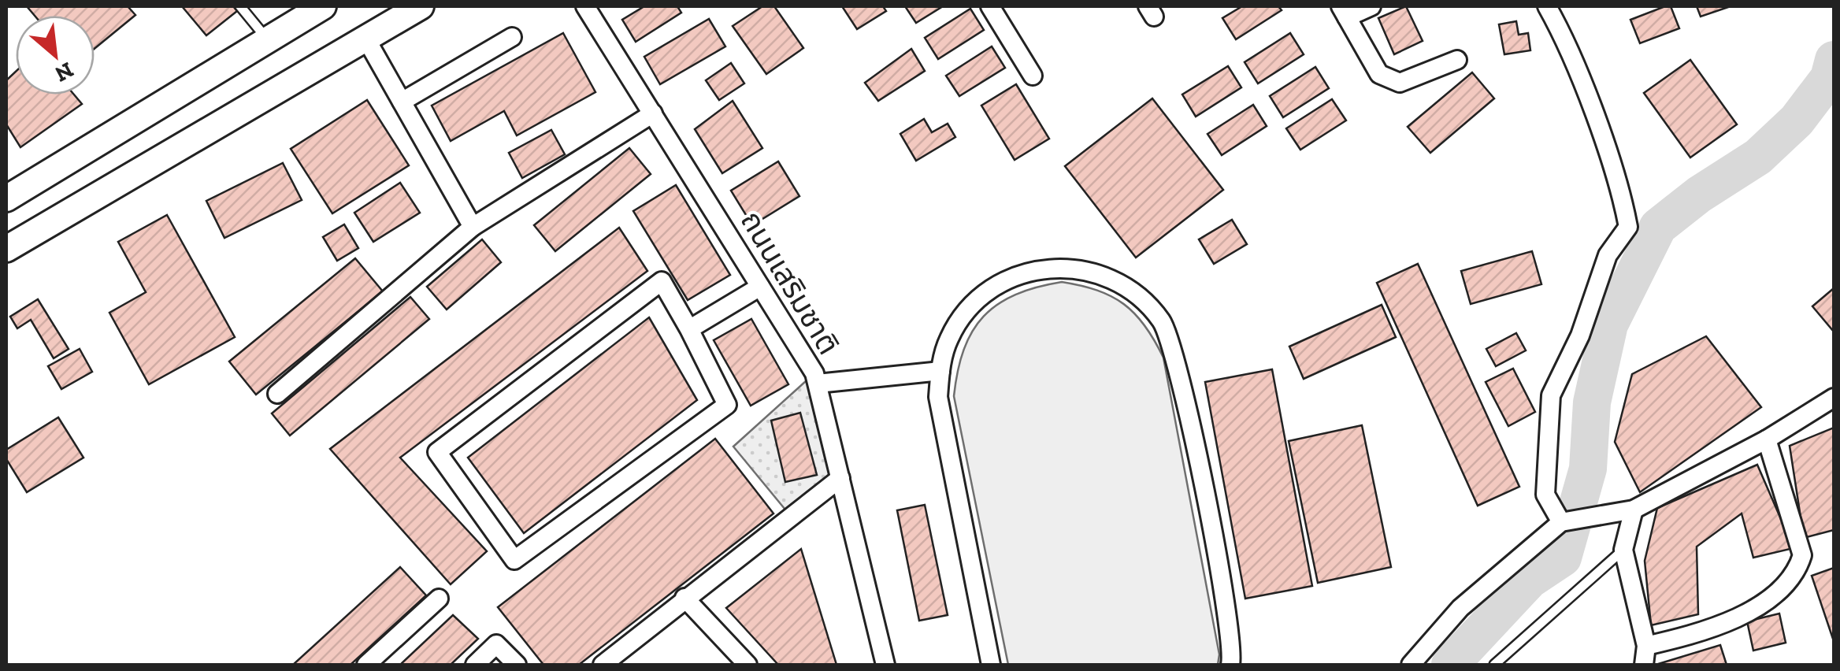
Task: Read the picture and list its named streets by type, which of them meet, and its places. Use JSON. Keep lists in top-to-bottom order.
{
  "streets": {
    "street": ["ถนนเสริมชาติ"]
  },
  "north": "bottom right"
}
